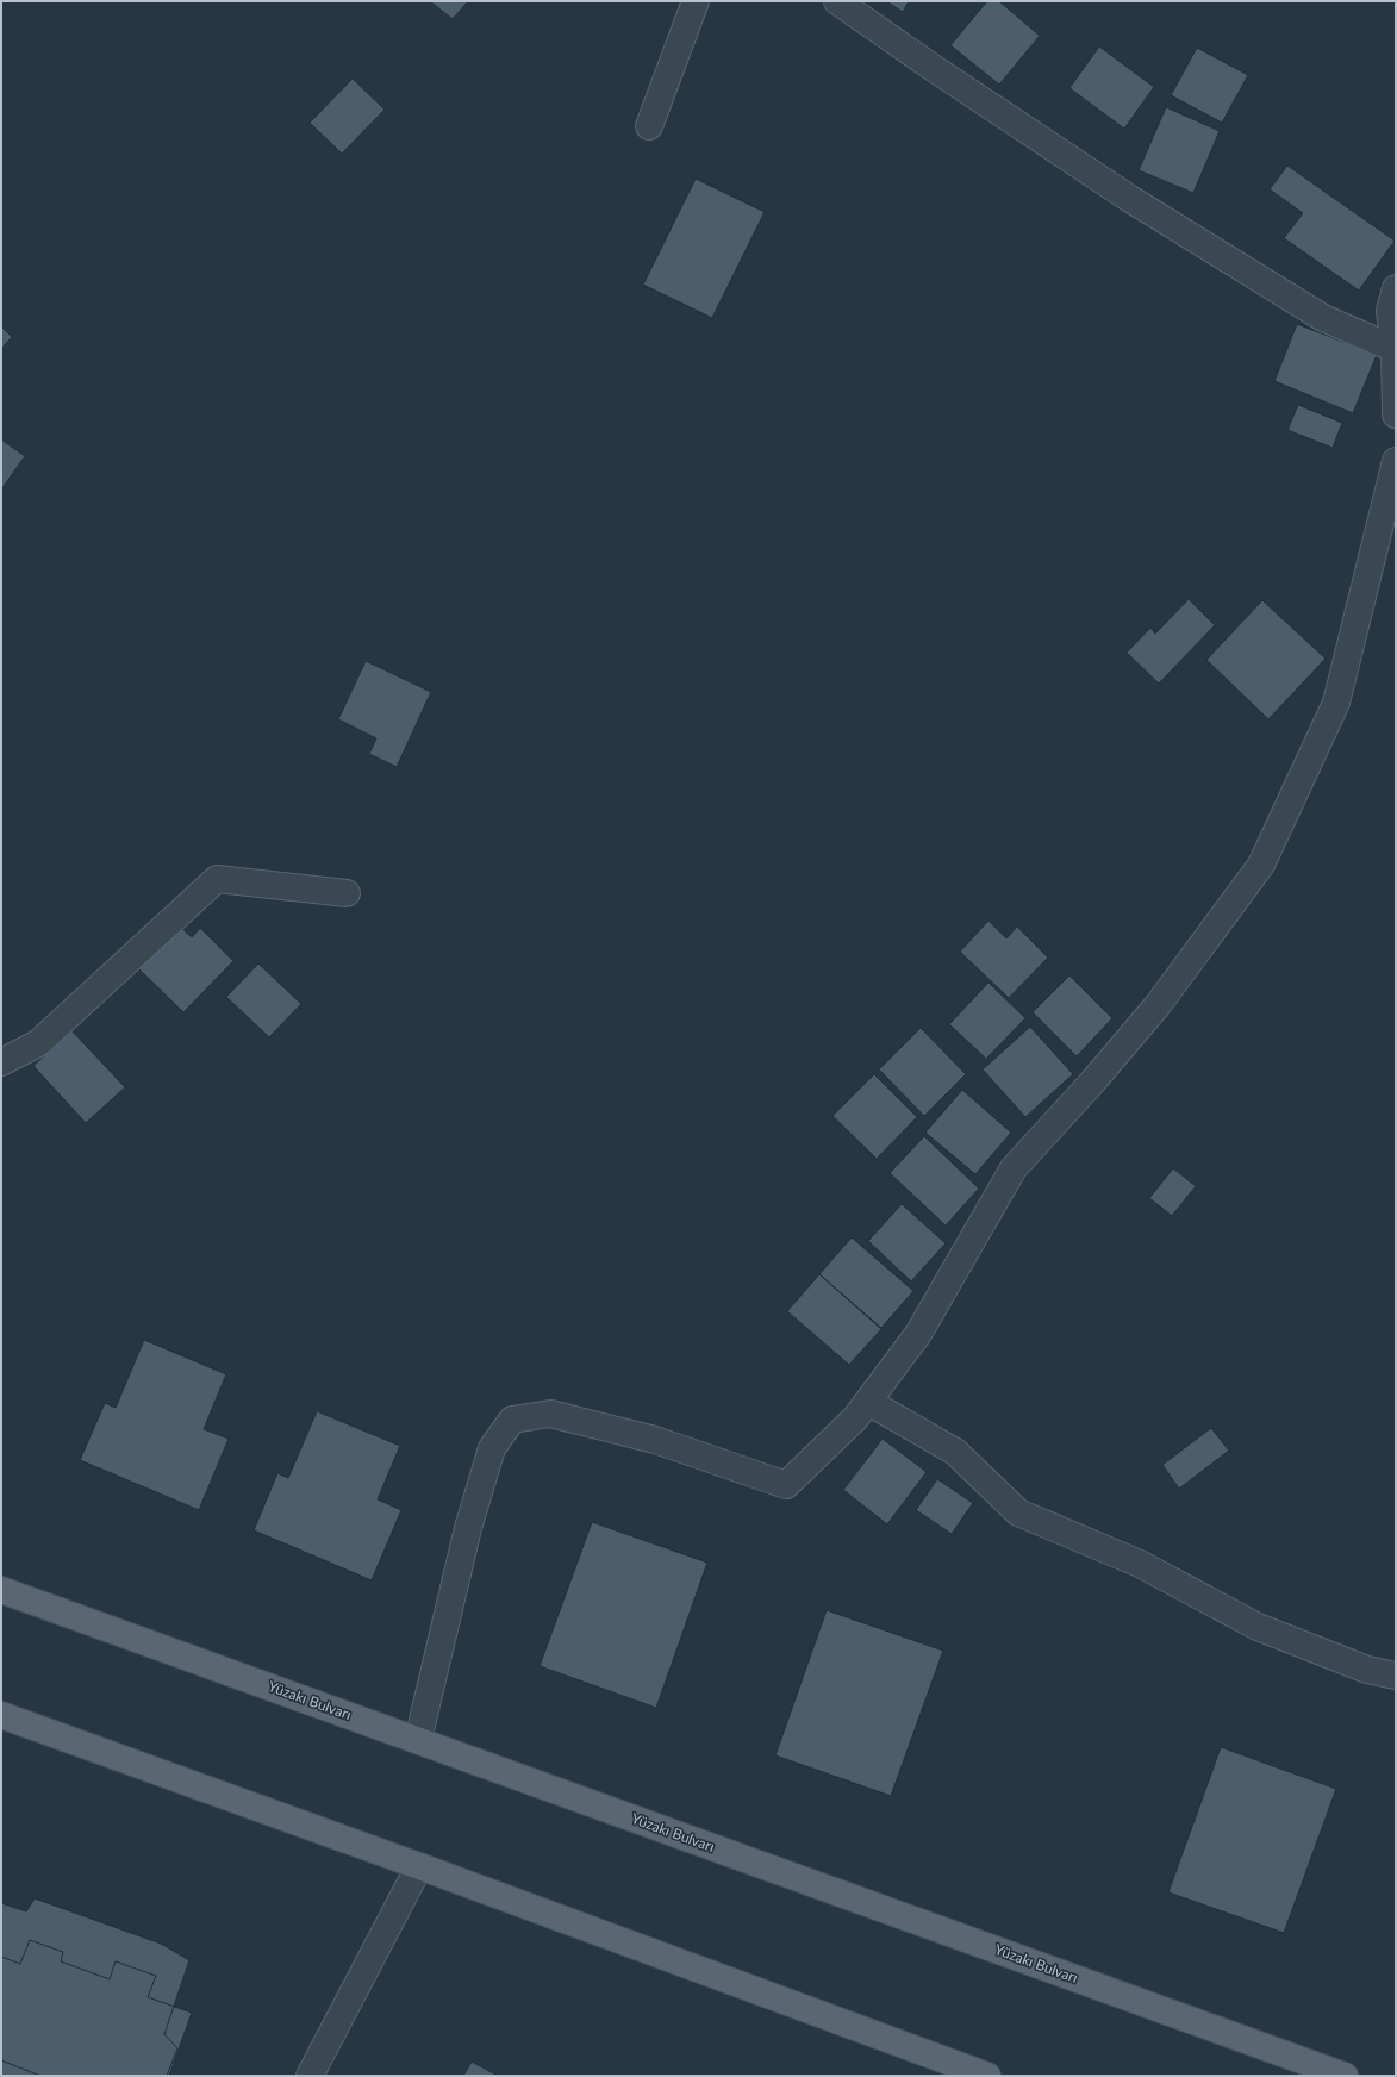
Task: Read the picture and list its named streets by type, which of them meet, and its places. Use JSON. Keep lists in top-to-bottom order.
{
  "streets": {
    "main road": ["Yüzakı Bulvarı"]
  }
}
